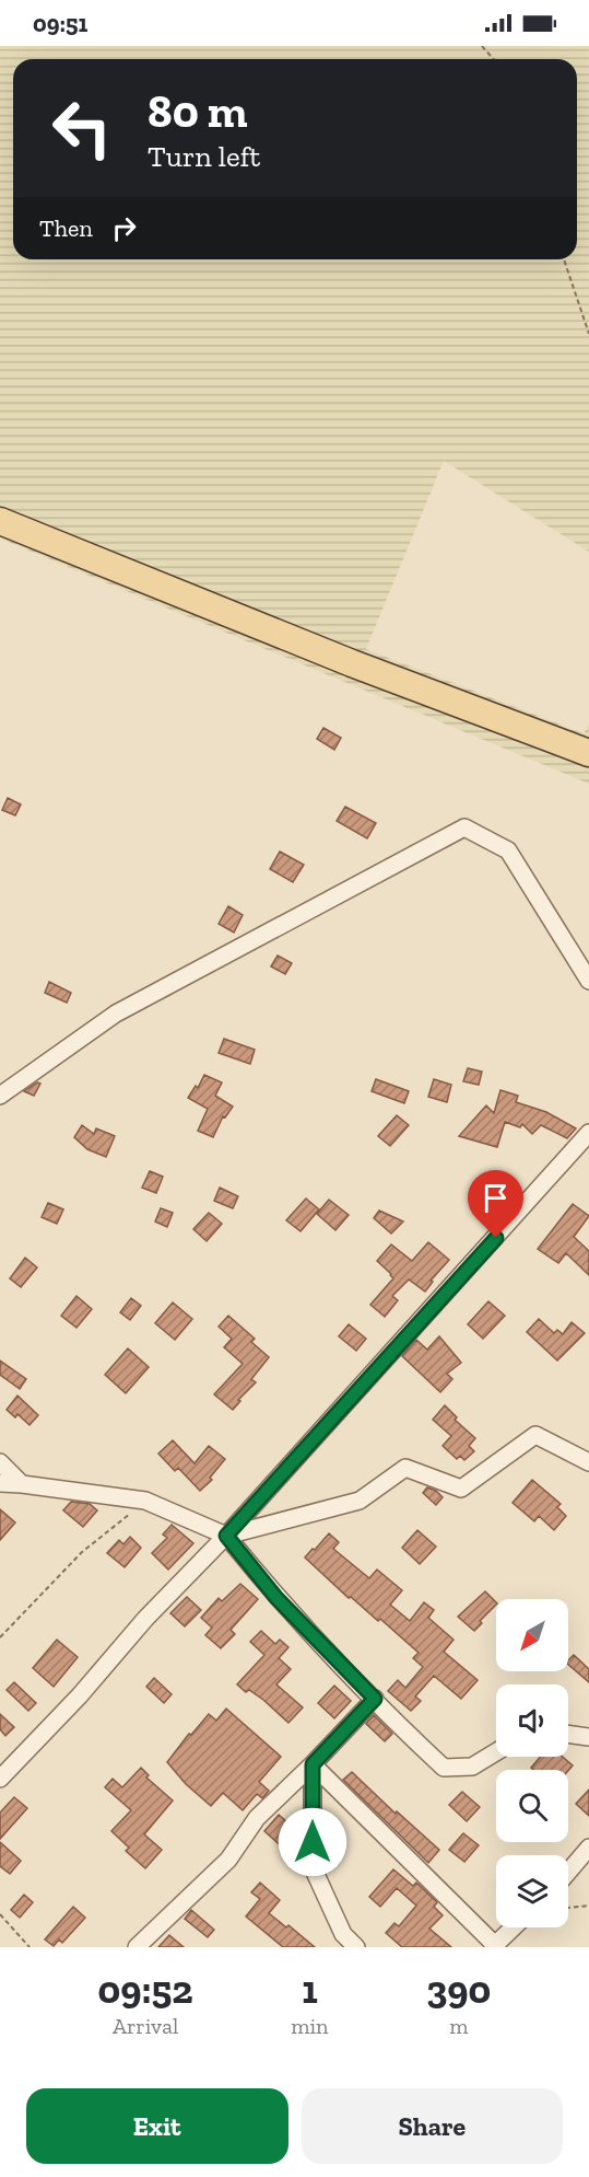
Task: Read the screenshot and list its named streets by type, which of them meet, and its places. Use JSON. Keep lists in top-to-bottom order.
{
  "north": "bottom left",
  "page": {
    "status": "09:51",
    "turn": ["80 m", "Turn left"],
    "then": "Then",
    "eta": [
      "09:52",
      "Arrival",
      "1",
      "min",
      "390",
      "m"
    ],
    "buttons": ["Exit", "Share"]
  }
}
